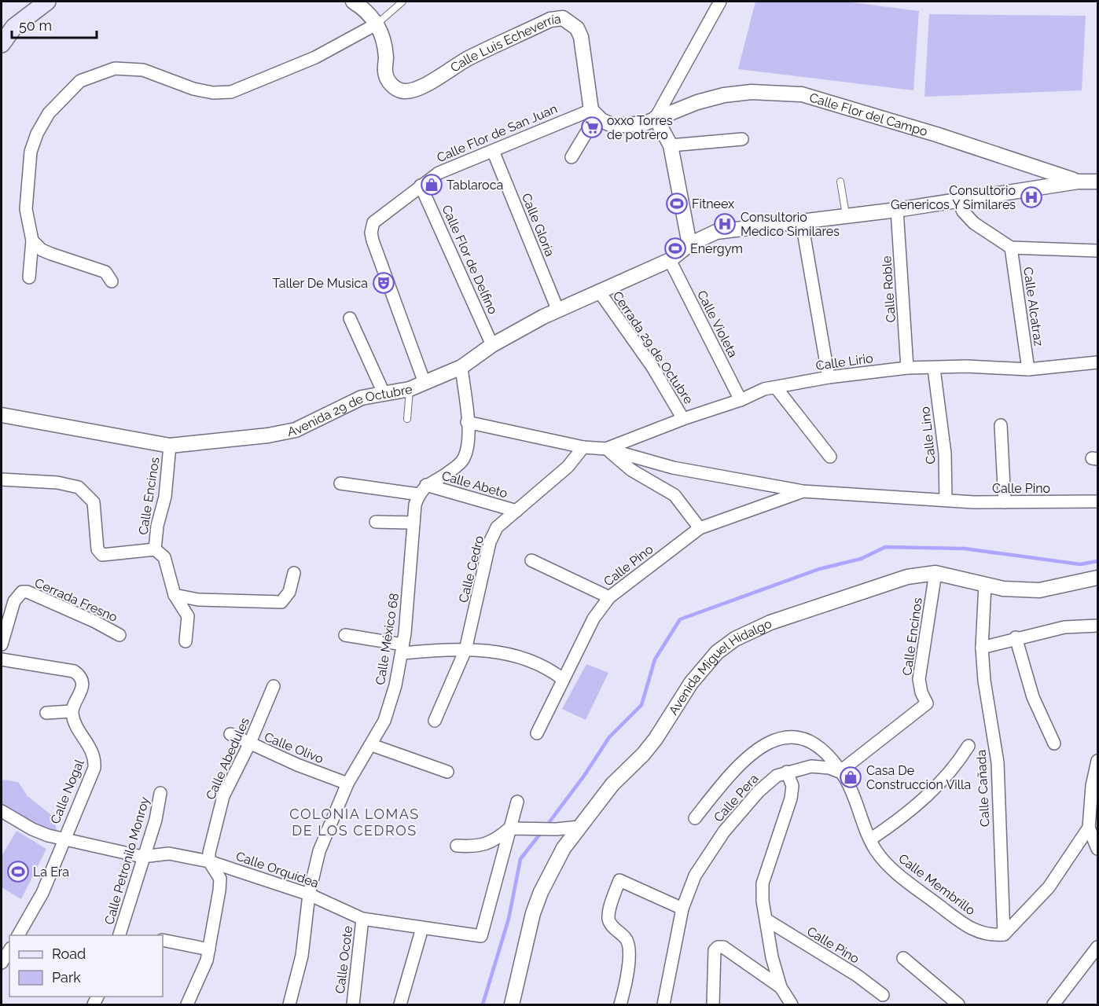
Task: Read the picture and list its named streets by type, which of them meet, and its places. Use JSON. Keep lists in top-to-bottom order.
{
  "streets": {
    "street": [
      "Calle Luis Echeverría",
      "Calle Flor del Campo",
      "Calle Flor de San Juan",
      "Calle Gloria",
      "Calle Flor de Delfino",
      "Calle Roble",
      "Calle Alcatraz",
      "Calle Violeta",
      "Cerrada 29 de Octubre",
      "Calle Lirio",
      "Avenida 29 de Octubre",
      "Calle Lino",
      "Calle Abeto",
      "Calle Pino",
      "Calle Encinos",
      "Calle Cedro",
      "Cerrada Fresno",
      "Calle México 68",
      "Avenida Miguel Hidalgo",
      "Calle Olivo",
      "Calle Abedules",
      "Calle Cañada",
      "Calle Nogal",
      "Calle Pera",
      "Calle Petronilo Monroy",
      "Calle Orquídea",
      "Calle Membrillo",
      "Calle Ocote"
    ]
  },
  "crossings": [
    ["Calle Luis Echeverría", "Calle Flor de San Juan"],
    ["Calle Flor del Campo", "Avenida 29 de Octubre"],
    ["Calle Flor de San Juan", "Calle Gloria"],
    ["Calle Flor de San Juan", "Calle Flor de Delfino"],
    ["Calle Flor de San Juan", "Avenida 29 de Octubre"],
    ["Calle Gloria", "Avenida 29 de Octubre"],
    ["Calle Flor de Delfino", "Avenida 29 de Octubre"],
    ["Calle Roble", "Calle Lirio"],
    ["Calle Roble", "Avenida 29 de Octubre"],
    ["Calle Alcatraz", "Calle Lirio"],
    ["Calle Violeta", "Calle Lirio"],
    ["Calle Violeta", "Avenida 29 de Octubre"],
    ["Cerrada 29 de Octubre", "Calle Lirio"],
    ["Cerrada 29 de Octubre", "Avenida 29 de Octubre"],
    ["Calle Lirio", "Calle Lino"],
    ["Calle Lirio", "Calle Pino"],
    ["Avenida 29 de Octubre", "Calle Encinos"],
    ["Calle Lino", "Calle Pino"],
    ["Calle Abeto", "Calle Cedro"],
    ["Calle Abeto", "Calle México 68"],
    ["Calle Pino", "Calle Cedro"],
    ["Calle Encinos", "Avenida Miguel Hidalgo"],
    ["Calle Encinos", "Calle Pera"],
    ["Calle Encinos", "Calle Membrillo"],
    ["Calle México 68", "Calle Olivo"],
    ["Calle México 68", "Calle Orquídea"],
    ["Avenida Miguel Hidalgo", "Calle Cañada"],
    ["Calle Olivo", "Calle Abedules"],
    ["Calle Abedules", "Calle Orquídea"],
    ["Calle Cañada", "Calle Membrillo"],
    ["Calle Nogal", "Calle Orquídea"],
    ["Calle Pera", "Calle Membrillo"],
    ["Calle Petronilo Monroy", "Calle Orquídea"],
    ["Calle Orquídea", "Calle Ocote"]
  ],
  "districts": ["COLONIA LOMAS DE LOS CEDROS"],
  "places": {
    "supermarket": ["oxxo Torres de potrero"],
    "shop": ["Tablaroca", "Casa De Construccion Villa"],
    "hospital": ["Consultorio Genericos Y Similares", "Consultorio Medico Similares"],
    "sports": ["Fitneex", "Energym", "La Era"],
    "theatre": ["Taller De Musica"]
  },
  "legend": ["Road", "Park"],
  "scale_bar": "50 m"
}
